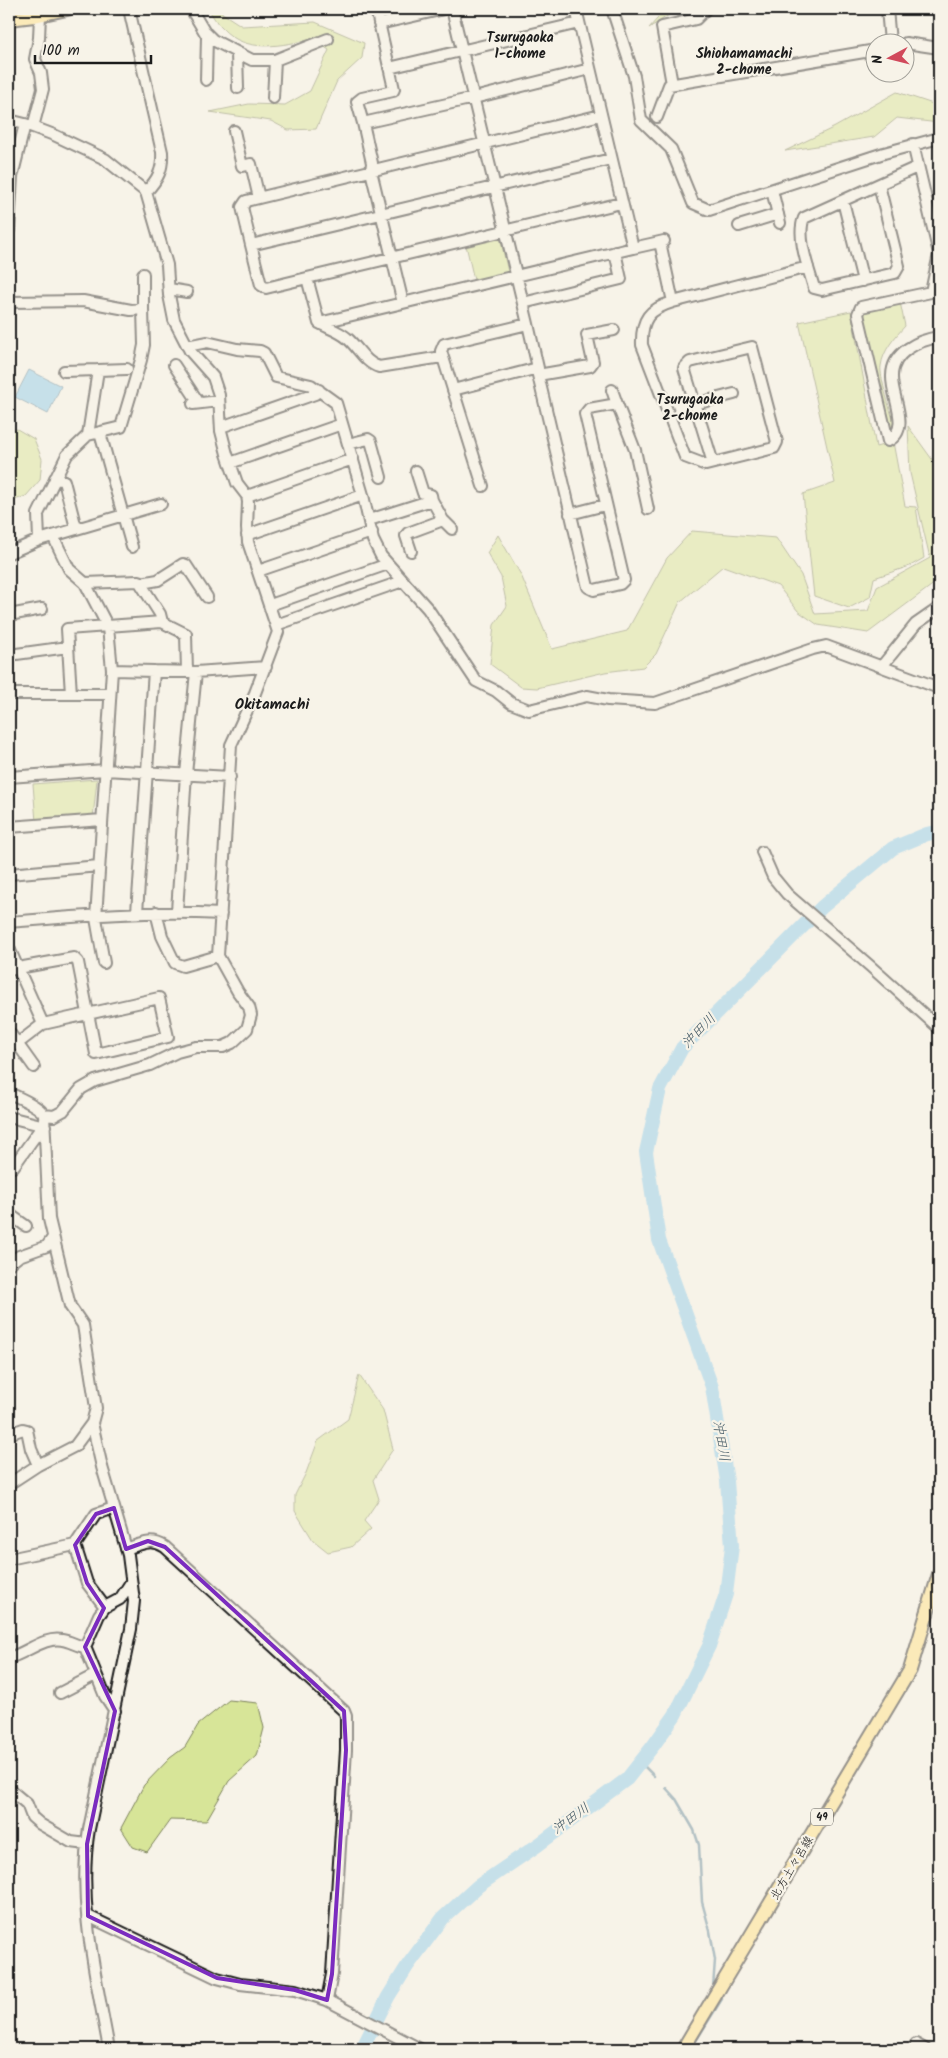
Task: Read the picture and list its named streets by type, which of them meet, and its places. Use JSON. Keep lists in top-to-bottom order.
{
  "streets": {
    "main road": ["49", "北方土々呂線"]
  },
  "districts": [
    "Tsurugaoka 1-chome",
    "Shiohamamachi 2-chome",
    "Tsurugaoka 2-chome",
    "Okitamachi"
  ],
  "water": ["沖田川"],
  "scale_bar": "100 m",
  "north": "left"
}
